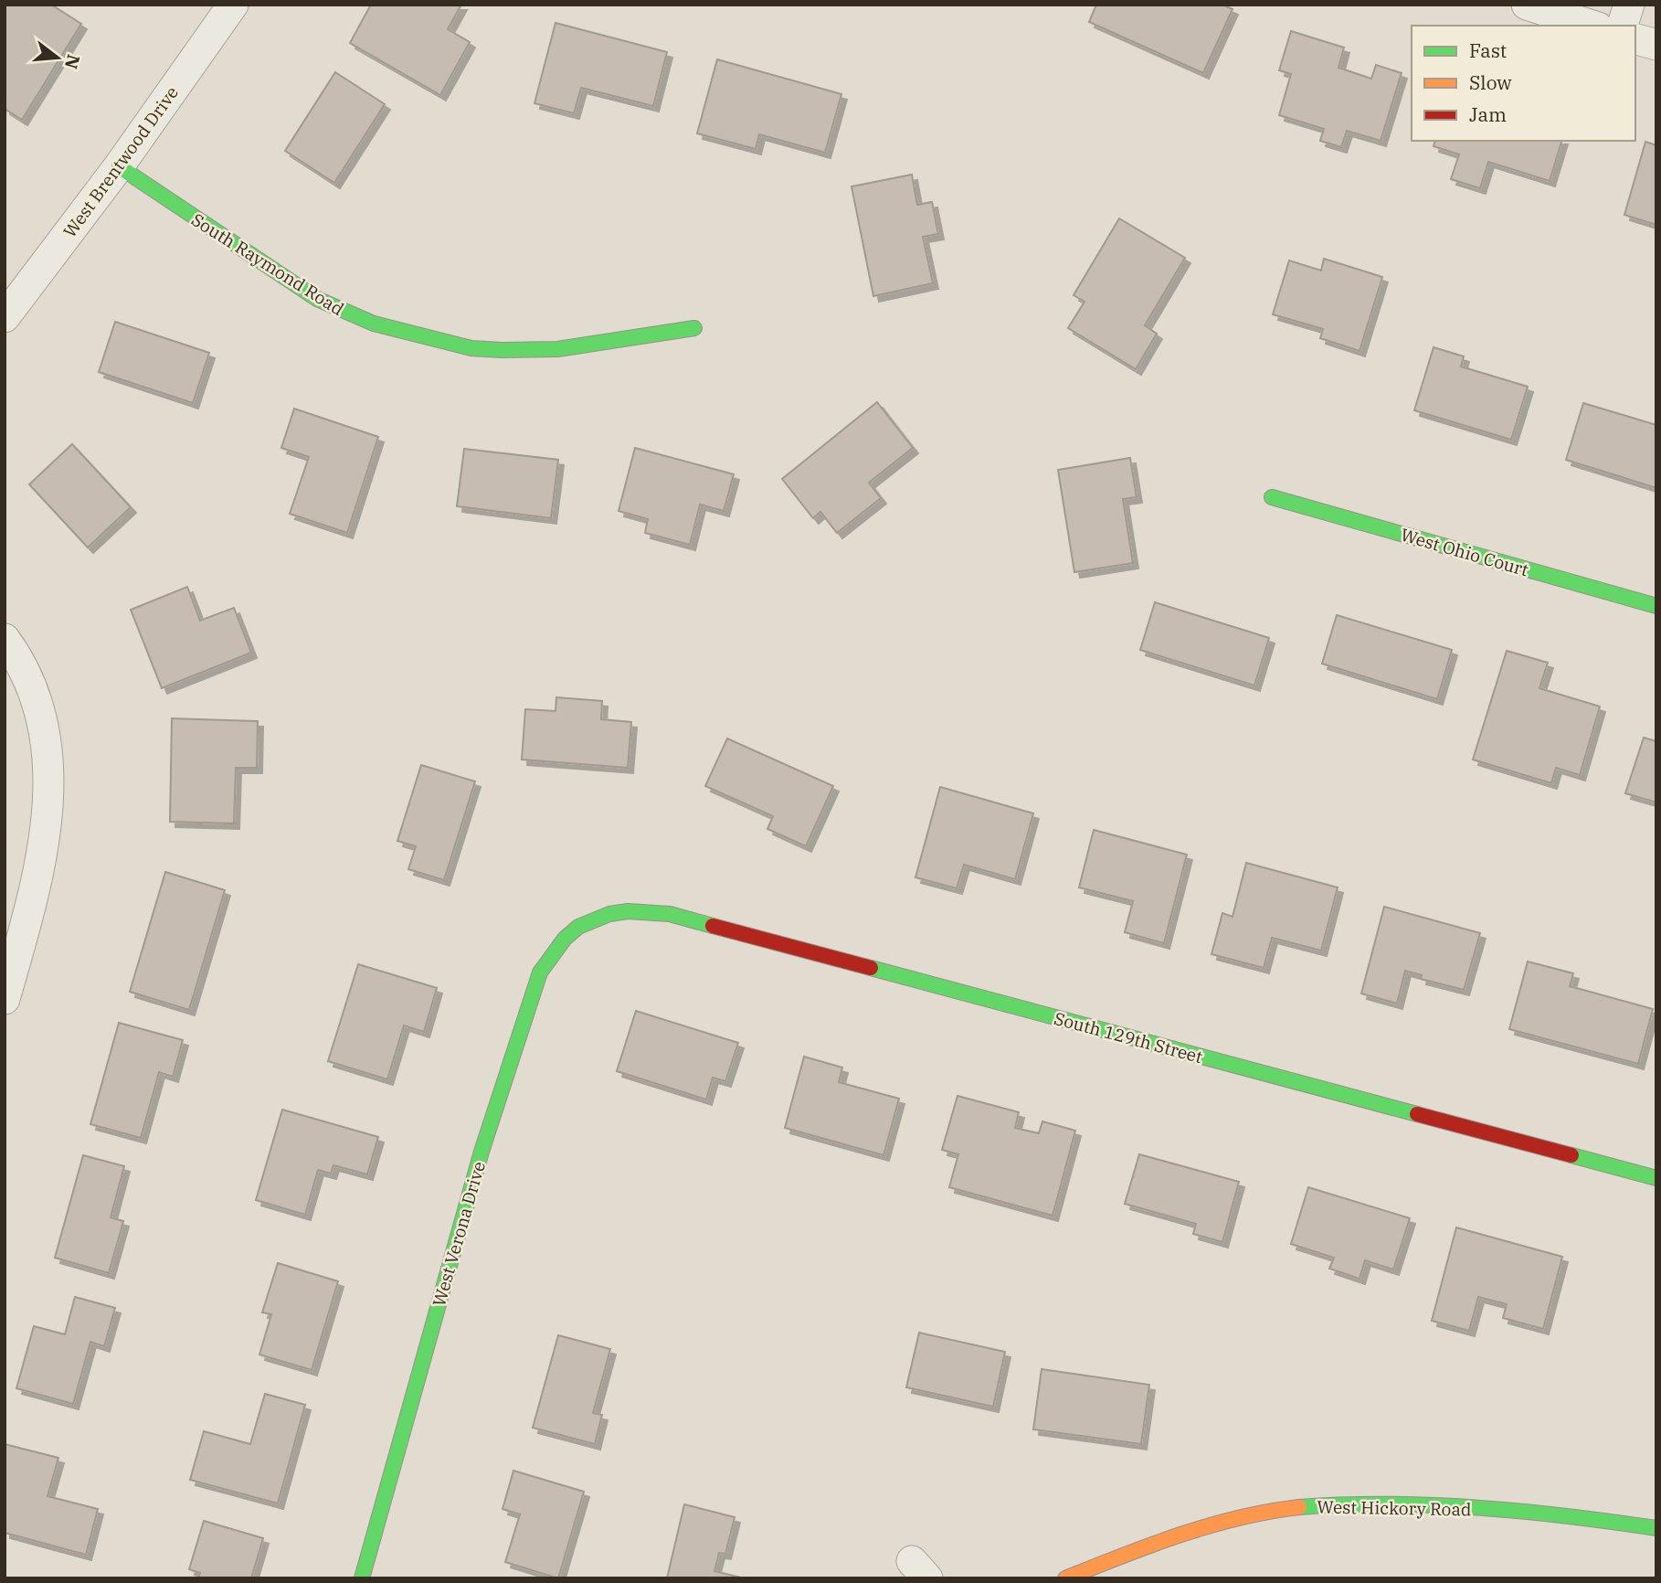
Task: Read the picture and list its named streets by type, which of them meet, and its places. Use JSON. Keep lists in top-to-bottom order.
{
  "streets": {
    "street": [
      "West Brentwood Drive",
      "South Raymond Road",
      "West Ohio Court",
      "South 129th Street",
      "West Verona Drive",
      "West Hickory Road"
    ]
  },
  "crossings": [
    ["West Brentwood Drive", "South Raymond Road"],
    ["South 129th Street", "West Verona Drive"]
  ],
  "legend": ["Fast", "Slow", "Jam"],
  "north": "right"
}
